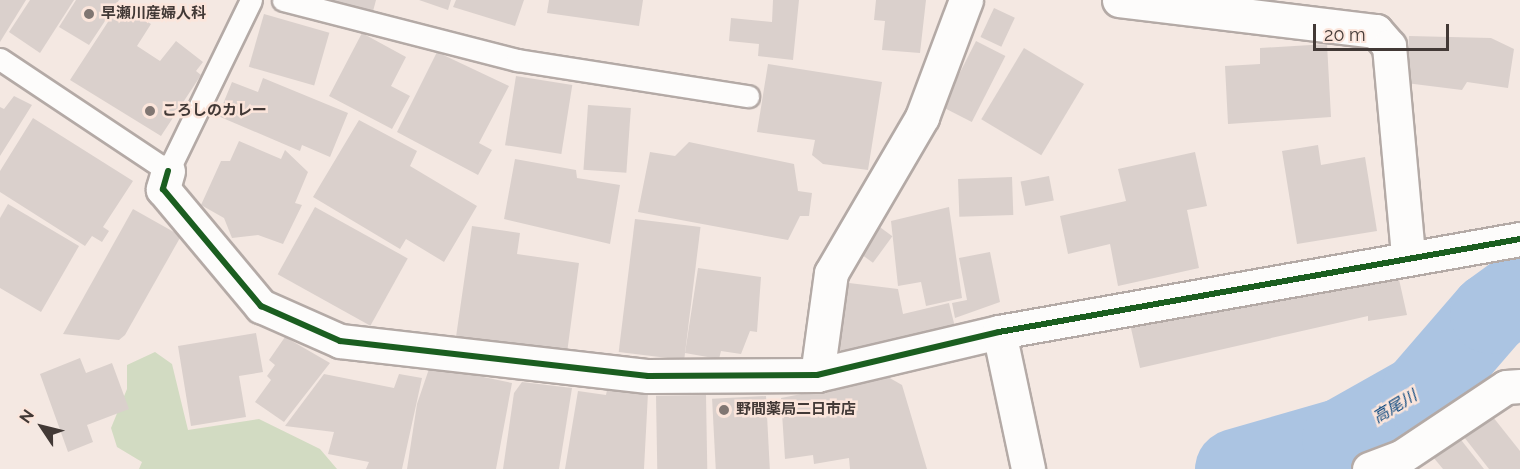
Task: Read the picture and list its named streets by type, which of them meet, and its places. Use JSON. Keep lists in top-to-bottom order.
{
  "water": ["高尾川"],
  "places": ["早瀬川産婦人科", "ころしのカレー", "野間薬局二日市店"],
  "scale_bar": "20 m",
  "north": "top left"
}
